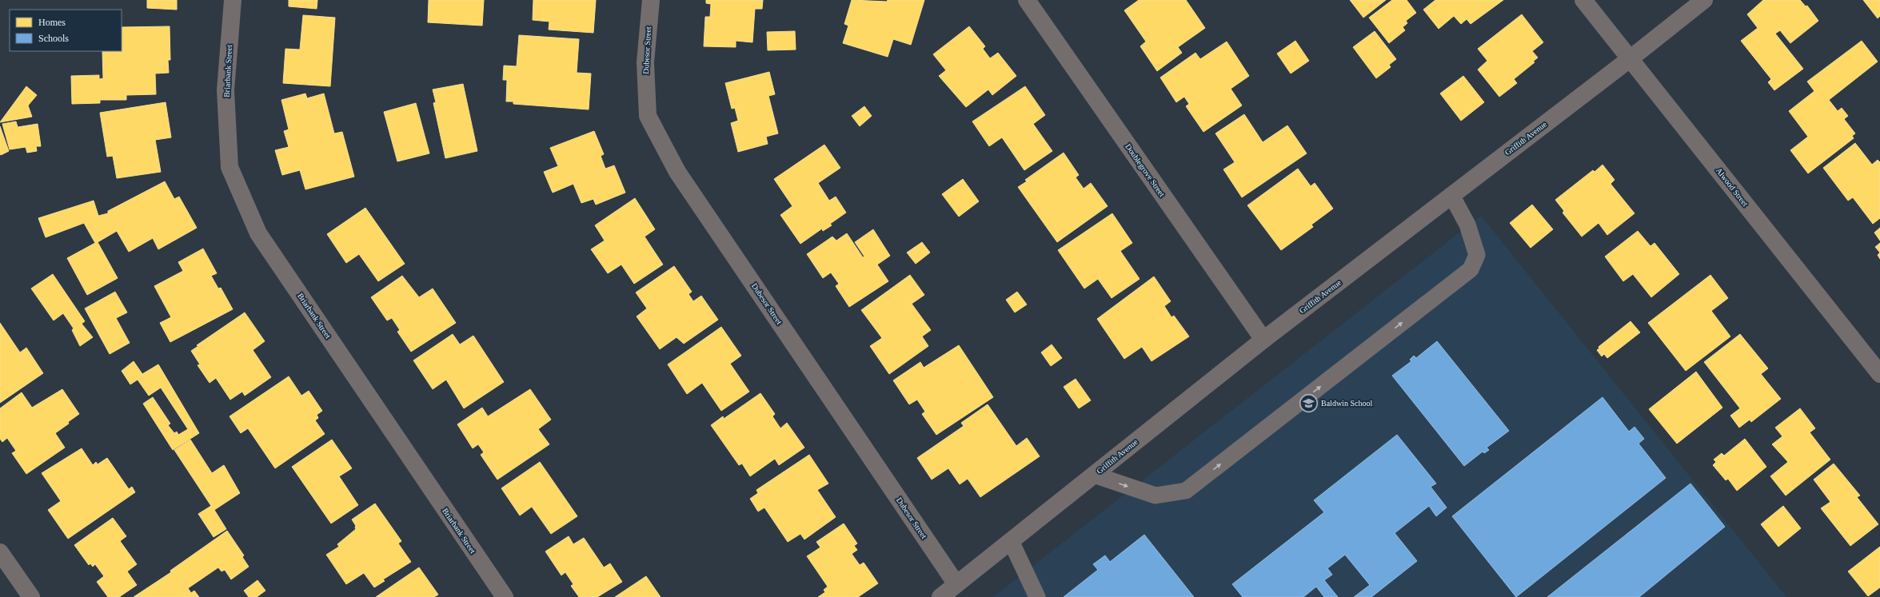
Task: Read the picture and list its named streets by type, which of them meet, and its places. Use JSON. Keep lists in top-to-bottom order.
{
  "streets": {
    "street": [
      "Dubesor Street",
      "Briarbank Street",
      "Griffith Avenue",
      "Doublegrove Street",
      "Alwood Street"
    ]
  },
  "crossings": [
    ["Dubesor Street", "Griffith Avenue"],
    ["Griffith Avenue", "Doublegrove Street"],
    ["Griffith Avenue", "Alwood Street"]
  ],
  "places": {
    "school or university": ["Baldwin School"]
  },
  "legend": ["Homes", "Schools"]
}
